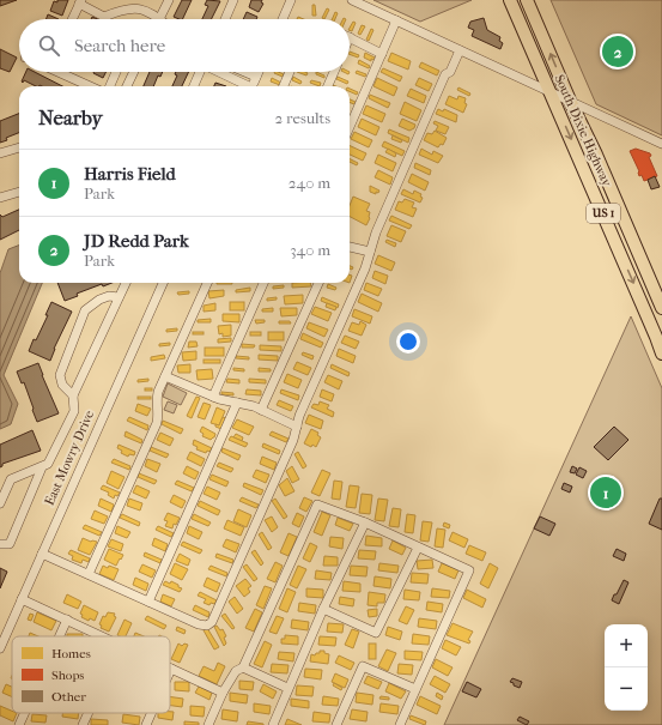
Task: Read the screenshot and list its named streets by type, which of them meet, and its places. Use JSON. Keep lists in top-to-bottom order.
{
  "streets": {
    "highway": ["South Dixie Highway", "US 1"],
    "street": ["East Mowry Drive"]
  },
  "legend": ["Homes", "Shops", "Other"],
  "page": {
    "search": "Search here",
    "pins": ["2", "1"],
    "heading": ["Nearby", "2 results"],
    "list": [
      {
        "mark": "1",
        "name": "Harris Field",
        "note": "Park",
        "value": "240 m"
      },
      {
        "mark": "2",
        "name": "JD Redd Park",
        "note": "Park",
        "value": "340 m"
      }
    ],
    "map_buttons": ["+", "−"]
  }
}
